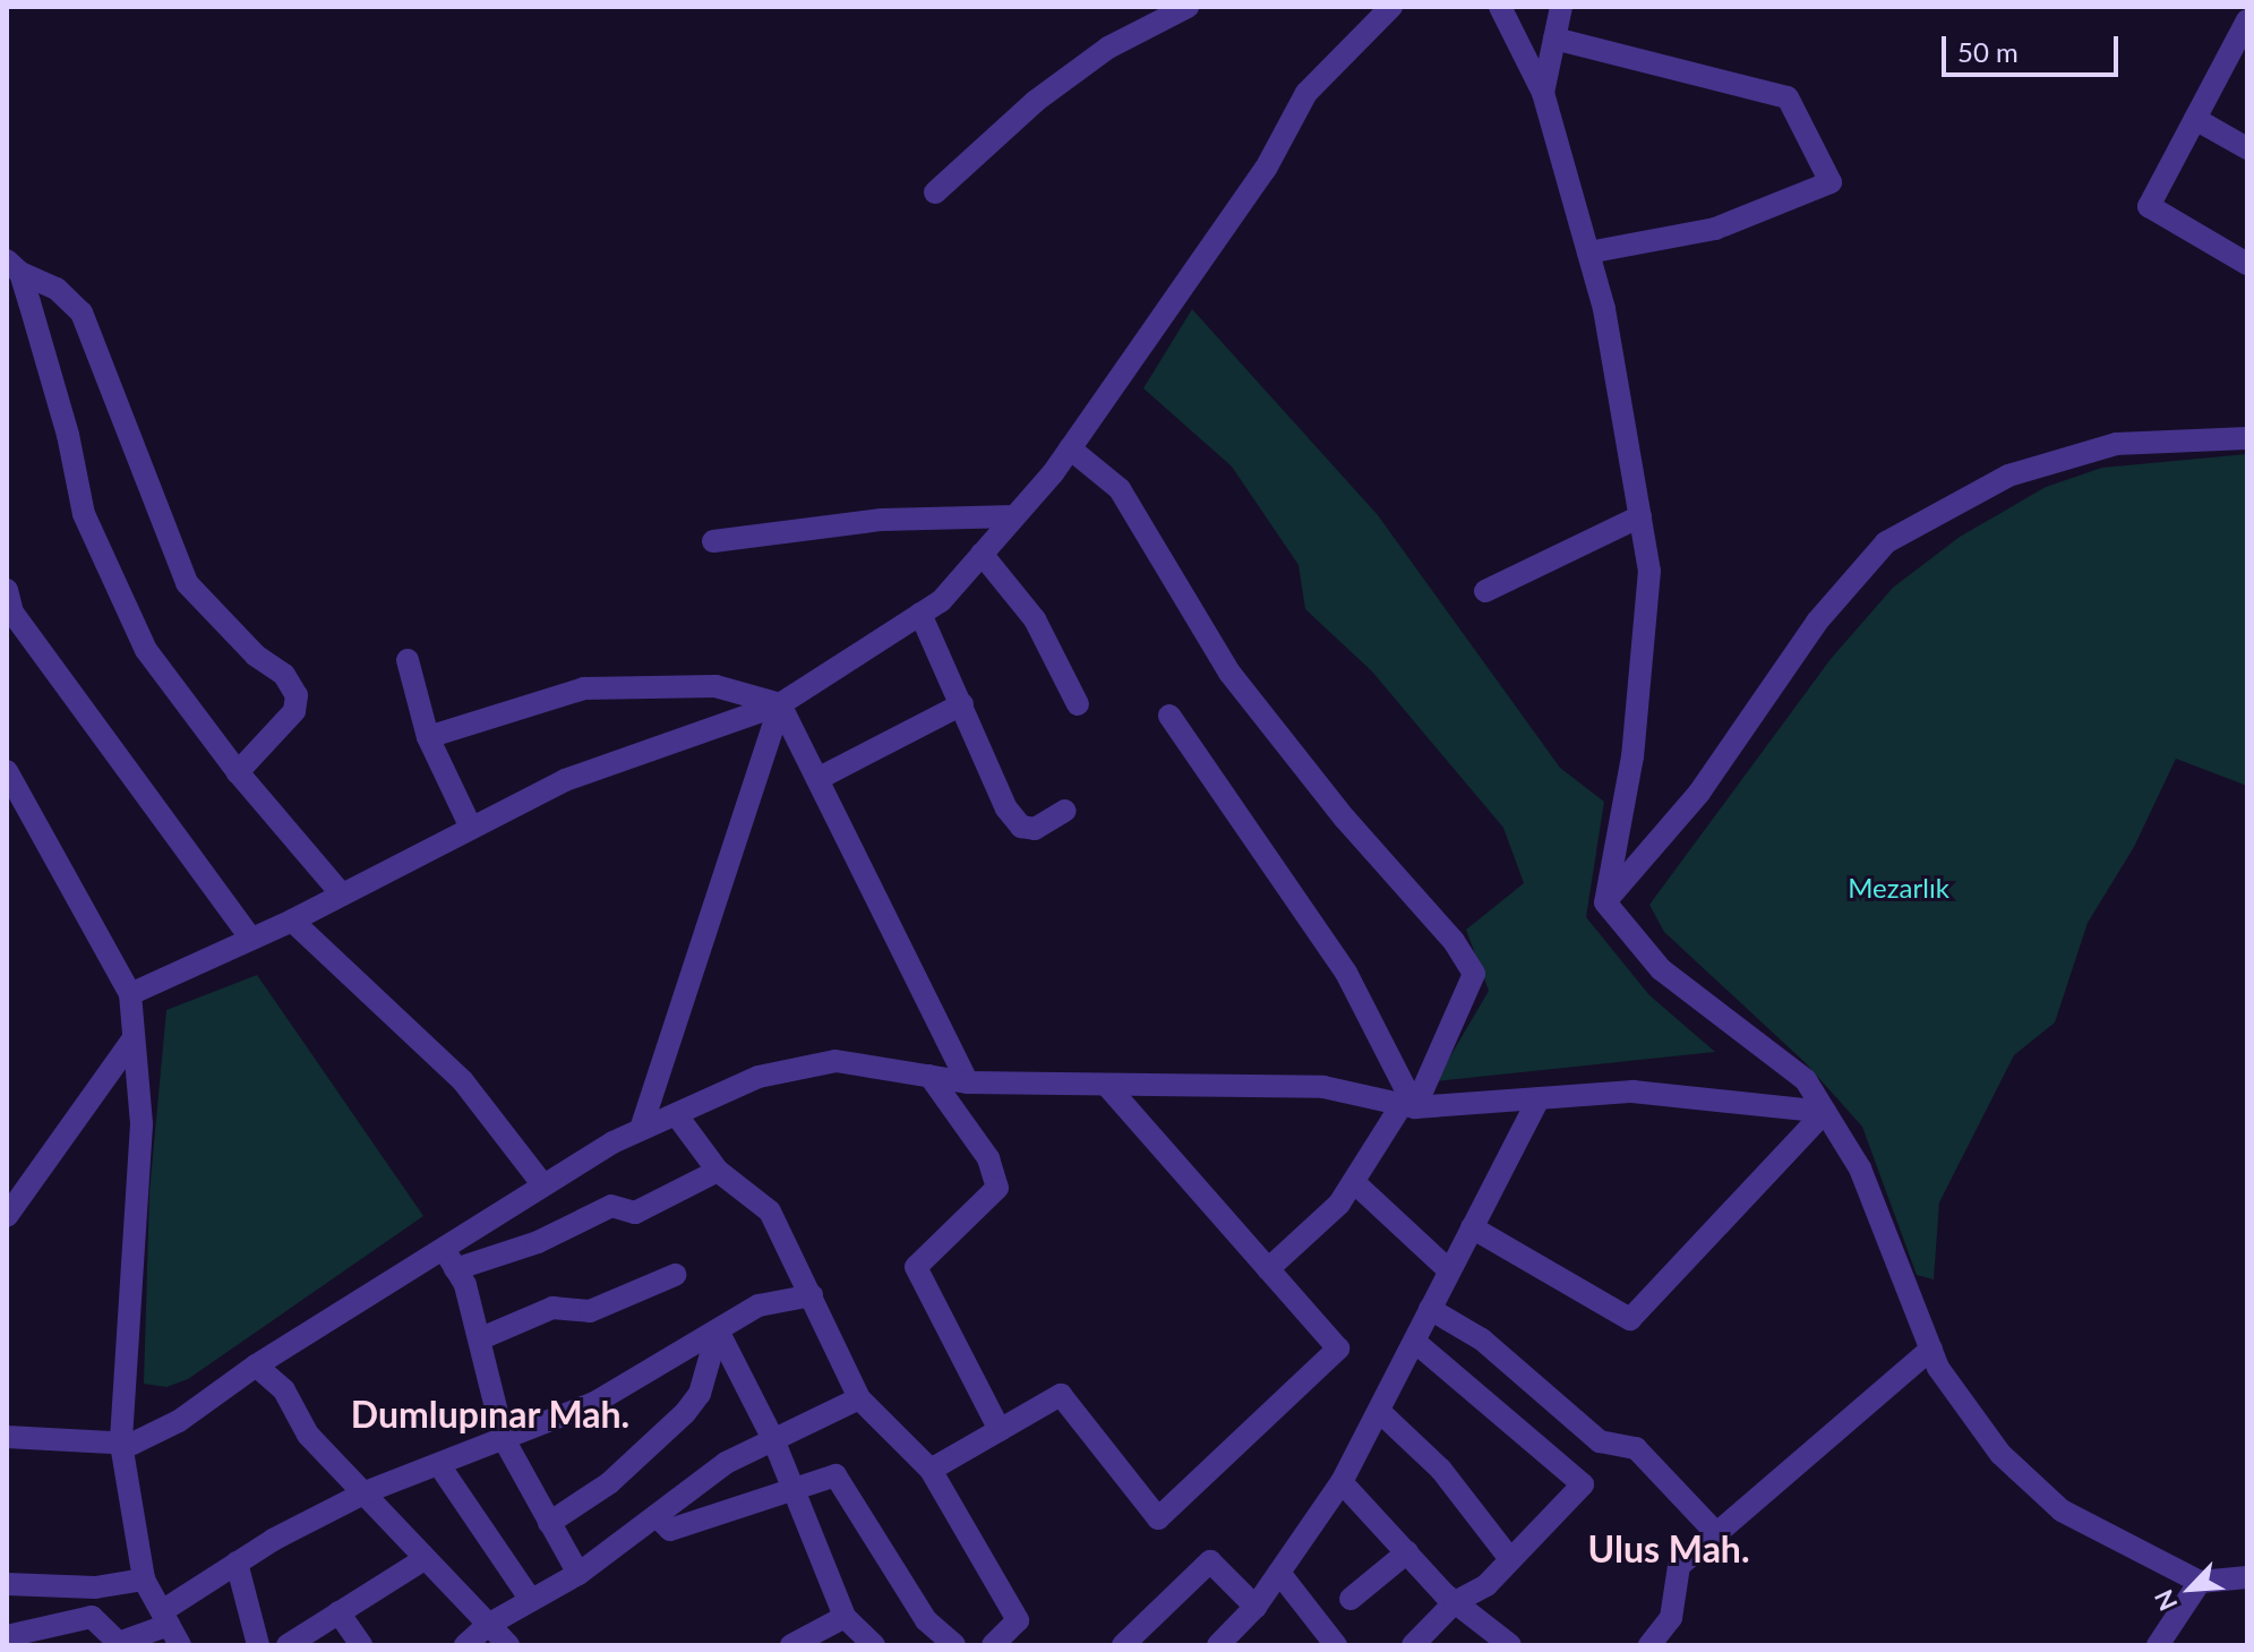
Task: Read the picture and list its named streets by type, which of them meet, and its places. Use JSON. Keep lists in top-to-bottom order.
{
  "districts": ["Dumlupınar Mah.", "Ulus Mah."],
  "parks": ["Mezarlık"],
  "scale_bar": "50 m",
  "north": "bottom left"
}
